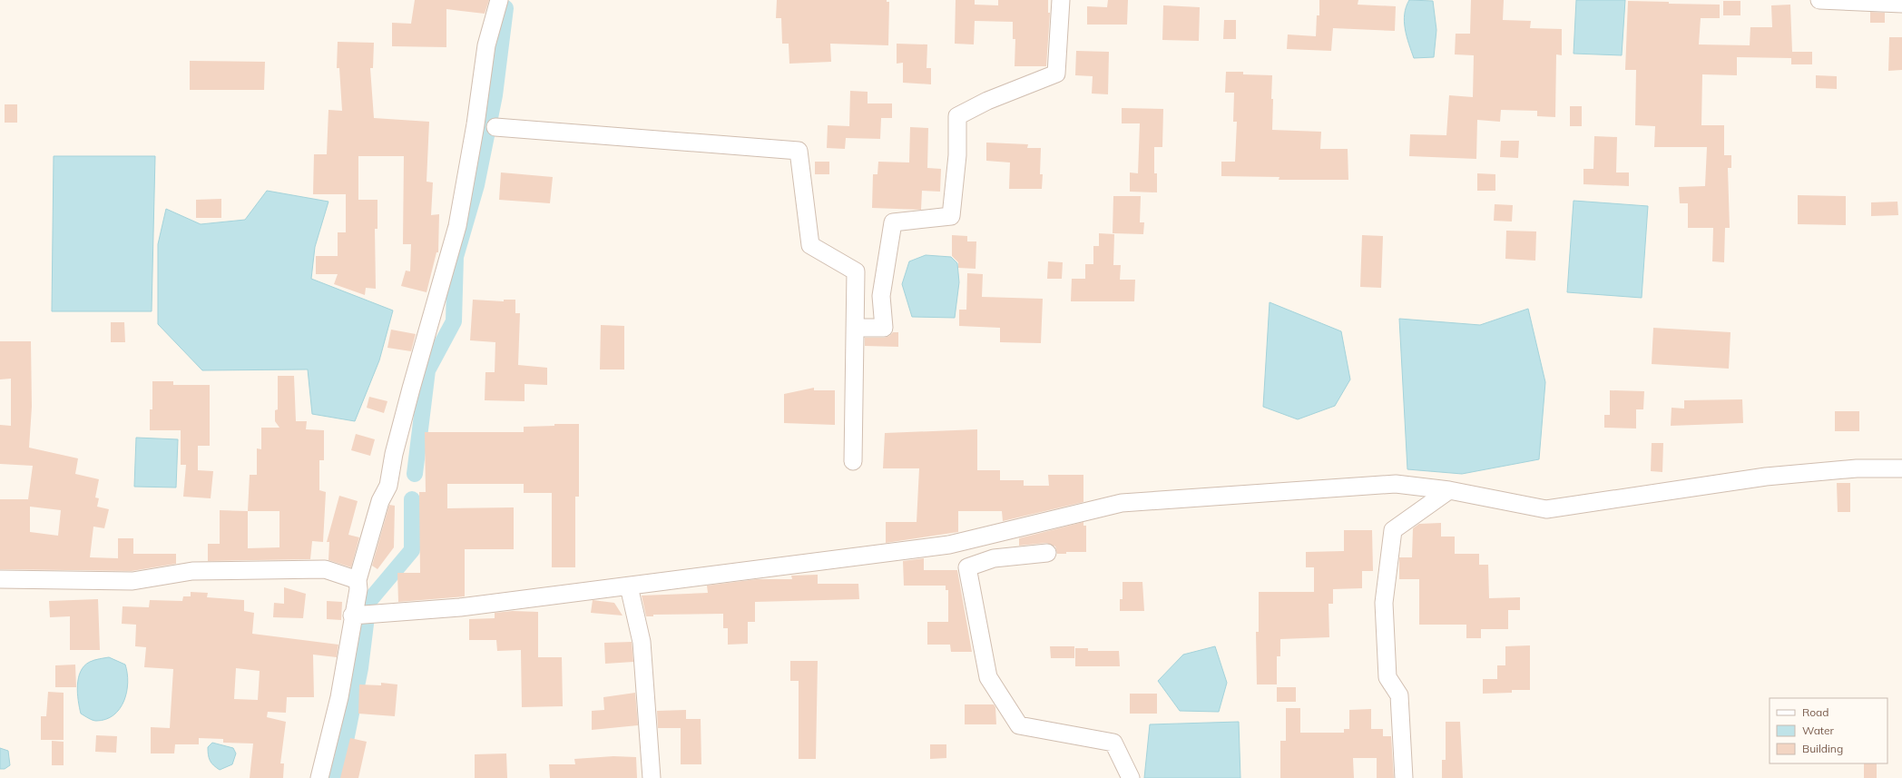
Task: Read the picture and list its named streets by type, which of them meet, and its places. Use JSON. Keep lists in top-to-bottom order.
{
  "legend": ["Road", "Water", "Building"]
}
